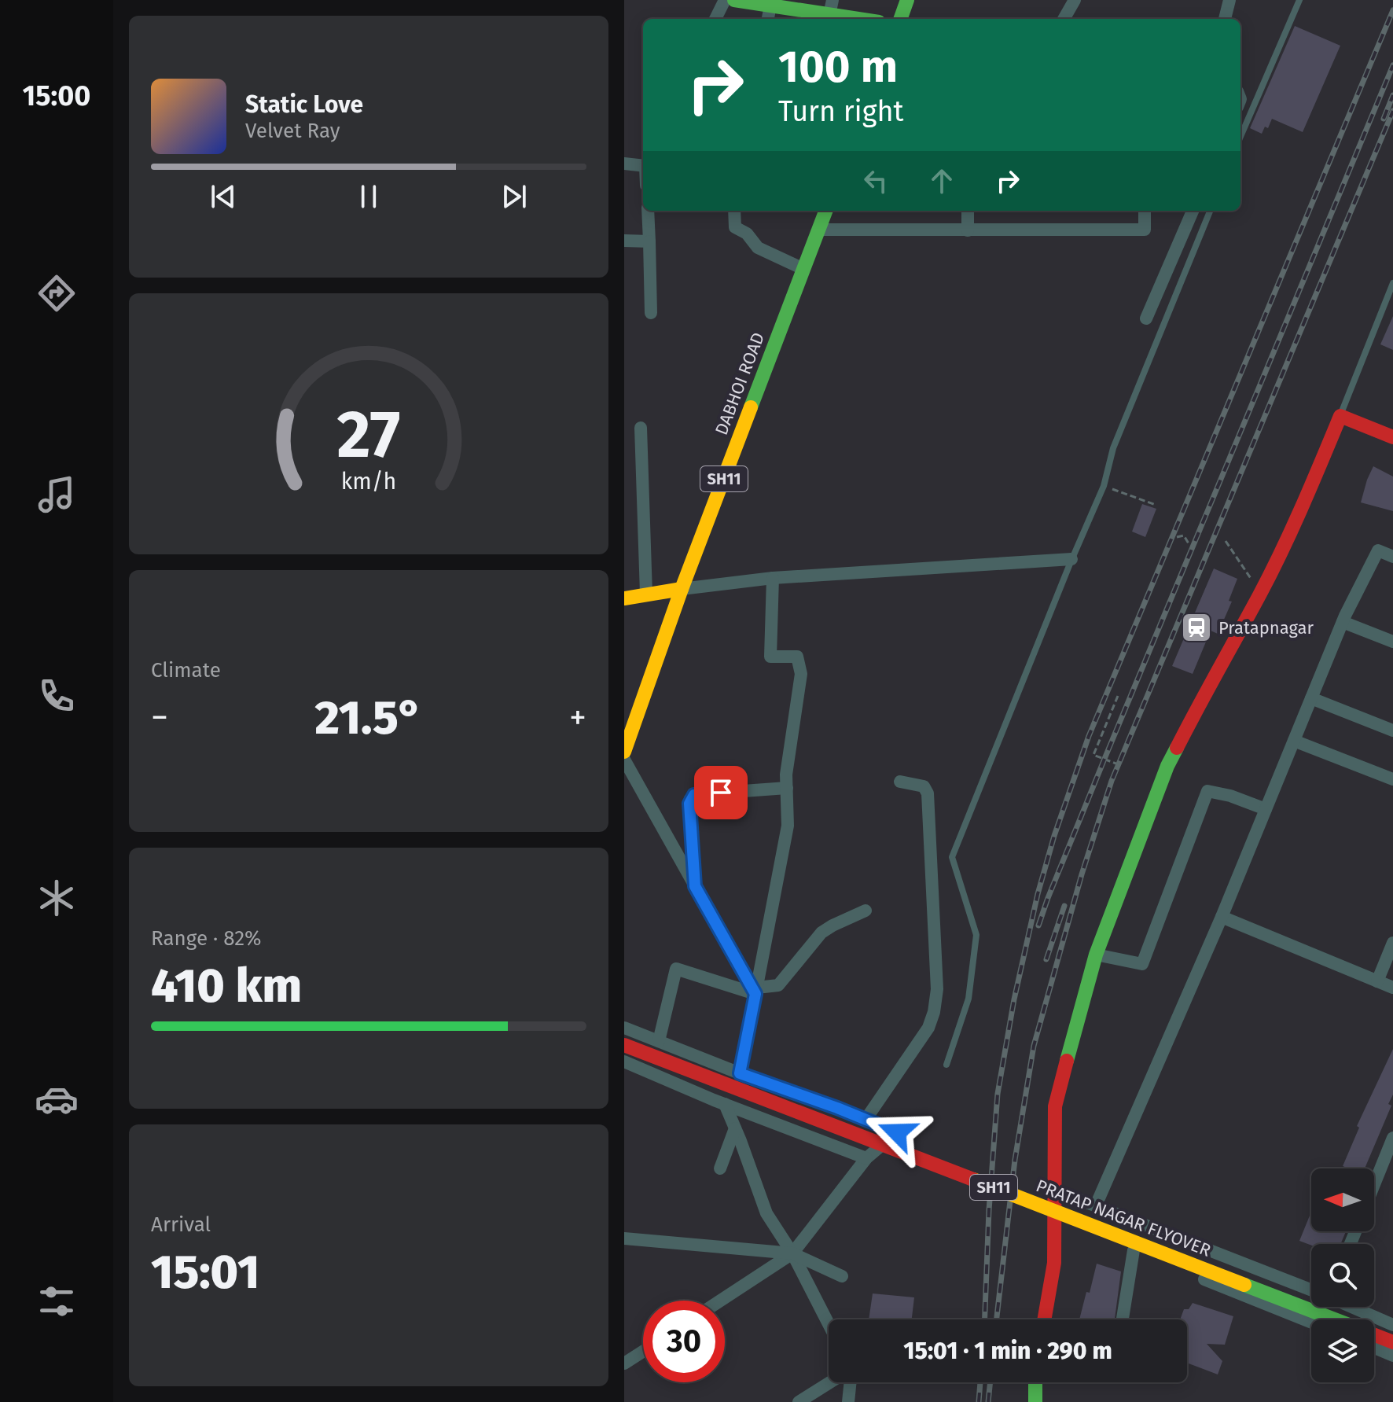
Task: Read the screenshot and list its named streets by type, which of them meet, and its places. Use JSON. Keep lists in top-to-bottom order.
{
  "streets": {
    "main road": ["DABHOI ROAD", "SH11", "PRATAP NAGAR FLYOVER"]
  },
  "places": {
    "station": ["Pratapnagar"]
  },
  "north": "left",
  "page": {
    "tabs": "15:00",
    "turn": ["100 m", "Turn right"],
    "song": ["Static Love", "Velvet Ray"],
    "tile": [
      "Climate",
      ["Range · 82%", "410 km"],
      ["Arrival", "15:01"]
    ],
    "heat": ["−", "21.5°", "+"],
    "limit": "30",
    "trip": "15:01 · 1 min · 290 m",
    "gauge": ["27", "km/h"]
  }
}
